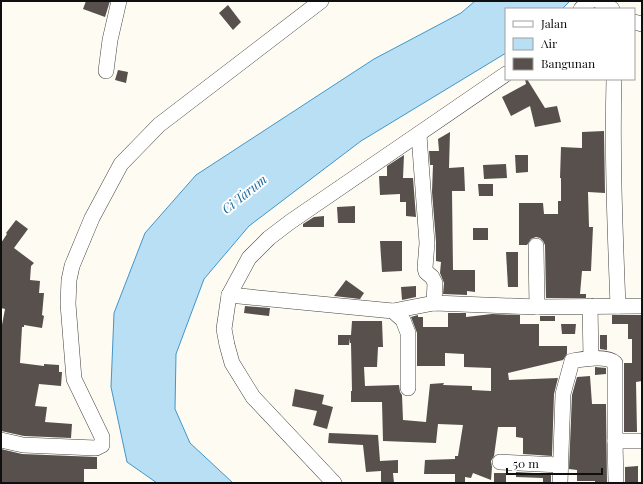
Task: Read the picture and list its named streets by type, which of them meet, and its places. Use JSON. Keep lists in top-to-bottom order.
{
  "water": ["Ci Tarum"],
  "legend": ["Jalan", "Air", "Bangunan"],
  "scale_bar": "50 m"
}
